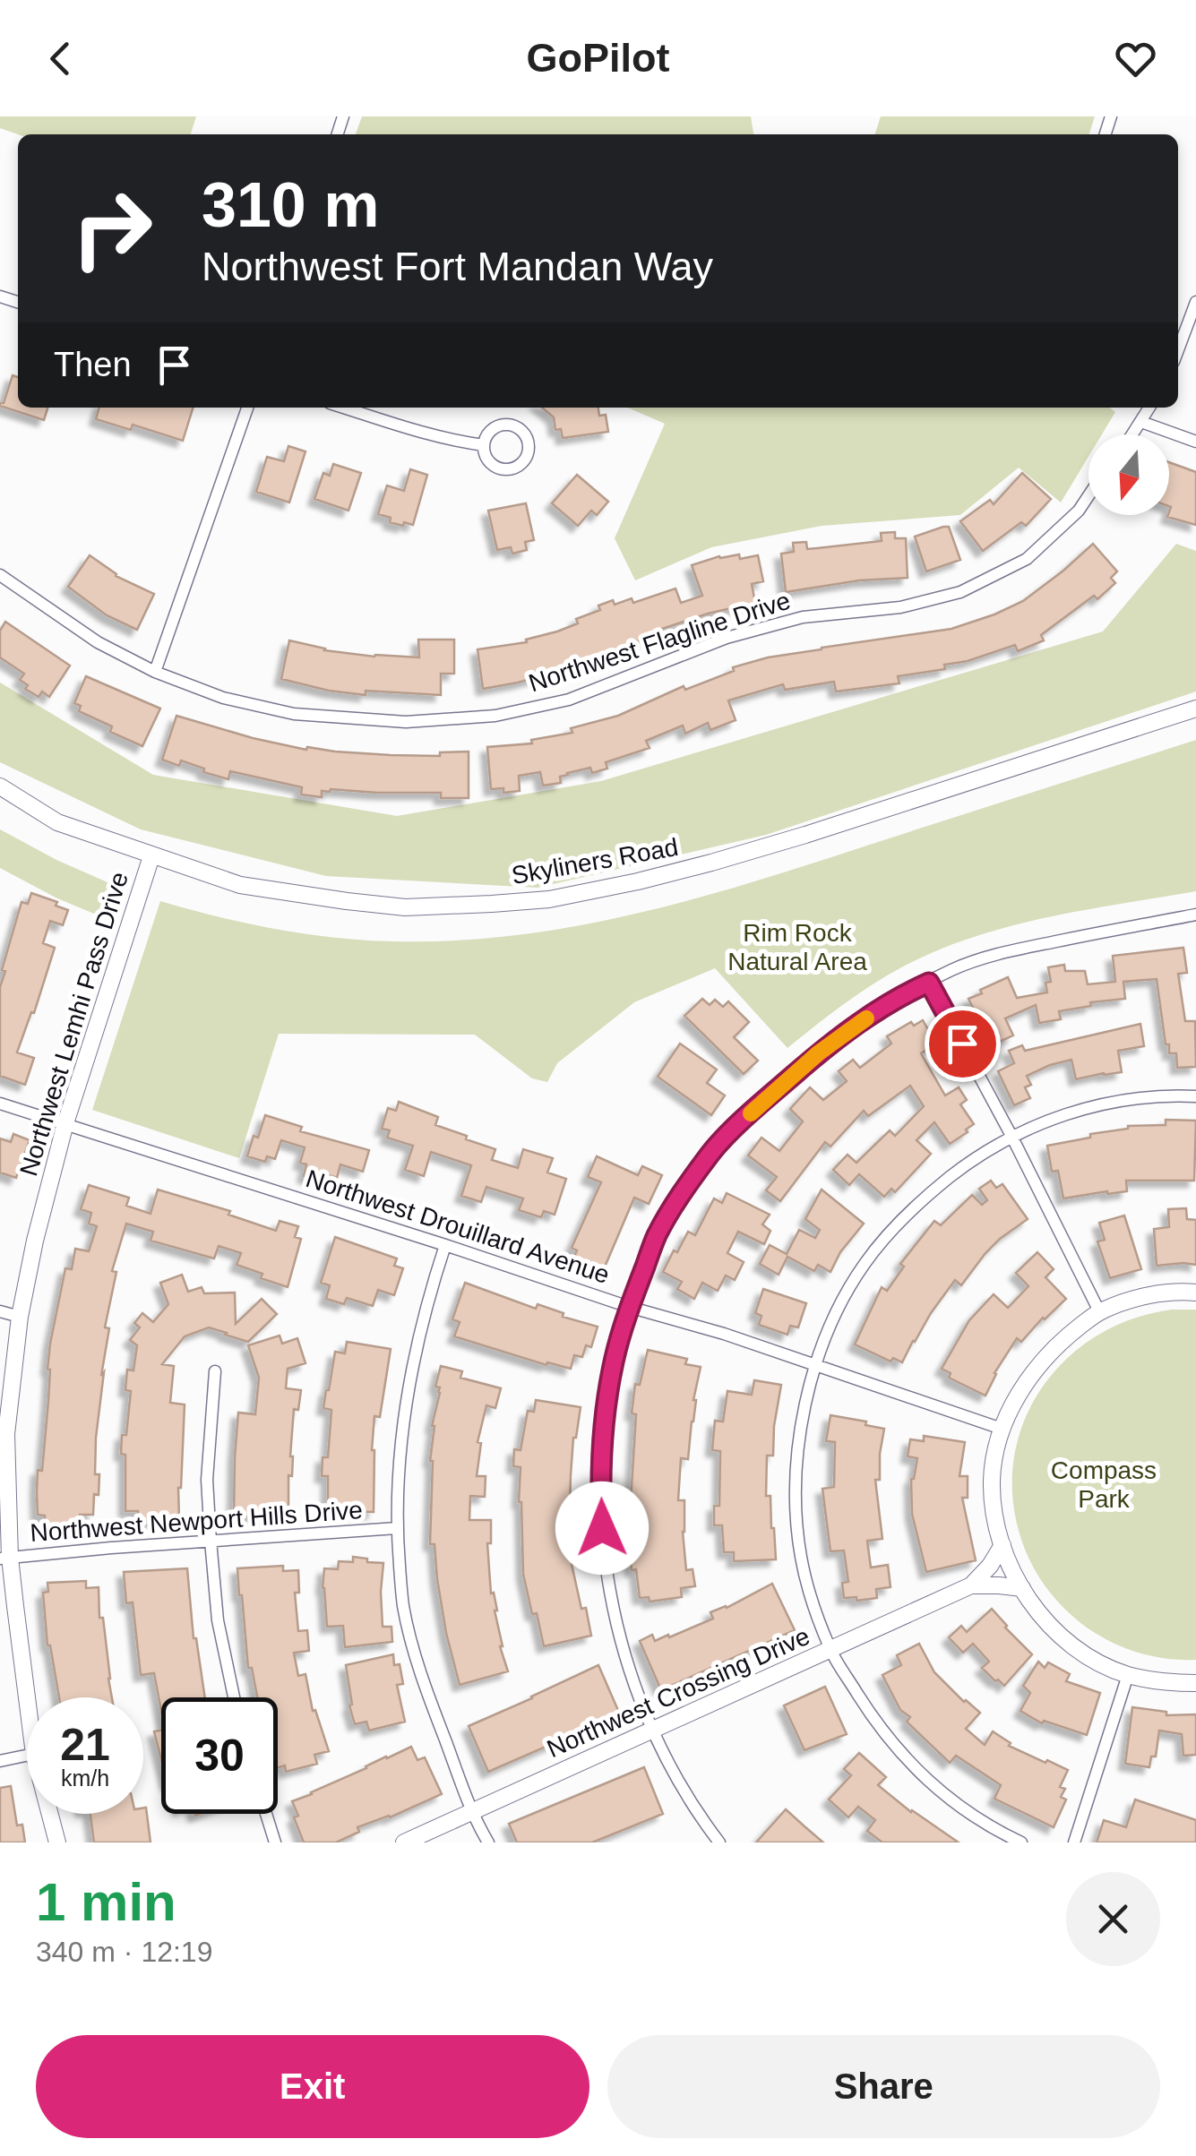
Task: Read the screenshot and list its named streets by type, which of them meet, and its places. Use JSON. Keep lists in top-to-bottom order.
{
  "streets": {
    "street": [
      "Northwest Flagline Drive",
      "Skyliners Road",
      "Northwest Lemhi Pass Drive",
      "Northwest Drouillard Avenue",
      "Northwest Newport Hills Drive",
      "Northwest Crossing Drive"
    ]
  },
  "crossings": [
    ["Skyliners Road", "Northwest Lemhi Pass Drive"],
    ["Northwest Lemhi Pass Drive", "Northwest Drouillard Avenue"],
    ["Northwest Lemhi Pass Drive", "Northwest Newport Hills Drive"]
  ],
  "parks": ["Rim Rock Natural Area", "Compass Park"],
  "north": "bottom",
  "page": {
    "header": "GoPilot",
    "turn": ["310 m", "Northwest Fort Mandan Way"],
    "then": "Then",
    "speed": "21 km/h",
    "limit": "30",
    "heading": ["1 min", "340 m · 12:19"],
    "buttons": ["Exit", "Share"]
  }
}
